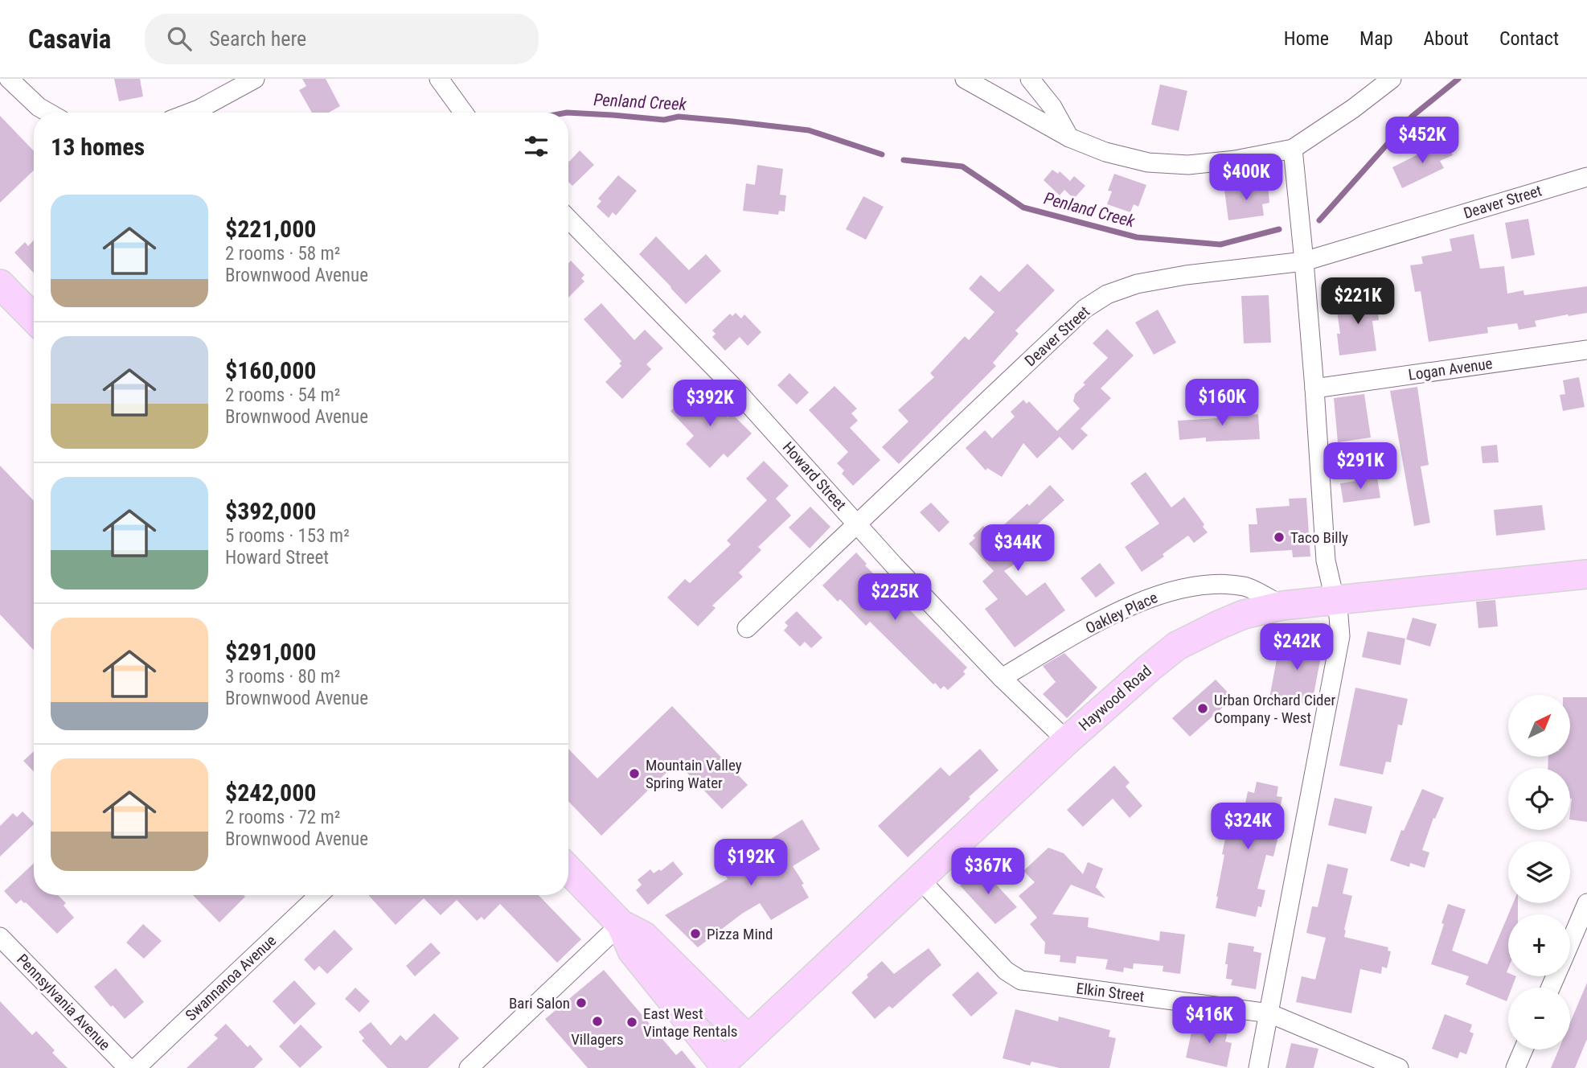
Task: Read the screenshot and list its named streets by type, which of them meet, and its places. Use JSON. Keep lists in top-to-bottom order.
{
  "streets": {
    "main road": ["Haywood Road"],
    "street": [
      "Deaver Street",
      "Logan Avenue",
      "Howard Street",
      "Oakley Place",
      "Swannanoa Avenue",
      "Elkin Street",
      "Pennsylvania Avenue"
    ]
  },
  "crossings": [
    ["Deaver Street", "Howard Street"],
    ["Howard Street", "Oakley Place"],
    ["Howard Street", "Haywood Road"],
    ["Oakley Place", "Haywood Road"],
    ["Haywood Road", "Elkin Street"]
  ],
  "water": ["Penland Creek"],
  "places": [
    "Taco Billy",
    "Urban Orchard Cider Company - West",
    "Mountain Valley Spring Water",
    "Pizza Mind",
    "Bari Salon",
    "Villagers",
    "East West Vintage Rentals"
  ],
  "north": "top right",
  "page": {
    "header": "Casavia",
    "search": "Search here",
    "nav": [
      "Home",
      "Map",
      "About",
      "Contact"
    ],
    "heading": "13 homes",
    "price": [
      "$452K",
      "$400K",
      "$221K",
      "$160K",
      "$392K",
      "$291K",
      "$344K",
      "$225K",
      "$242K",
      "$324K",
      "$192K",
      "$367K",
      "$416K"
    ],
    "list": [
      {
        "name": "$221,000",
        "note": "2 rooms · 58 m² · Brownwood Avenue"
      },
      {
        "name": "$160,000",
        "note": "2 rooms · 54 m² · Brownwood Avenue"
      },
      {
        "name": "$392,000",
        "note": "5 rooms · 153 m² · Howard Street"
      },
      {
        "name": "$291,000",
        "note": "3 rooms · 80 m² · Brownwood Avenue"
      },
      {
        "name": "$242,000",
        "note": "2 rooms · 72 m² · Brownwood Avenue"
      }
    ],
    "map_buttons": ["+", "−"]
  }
}
